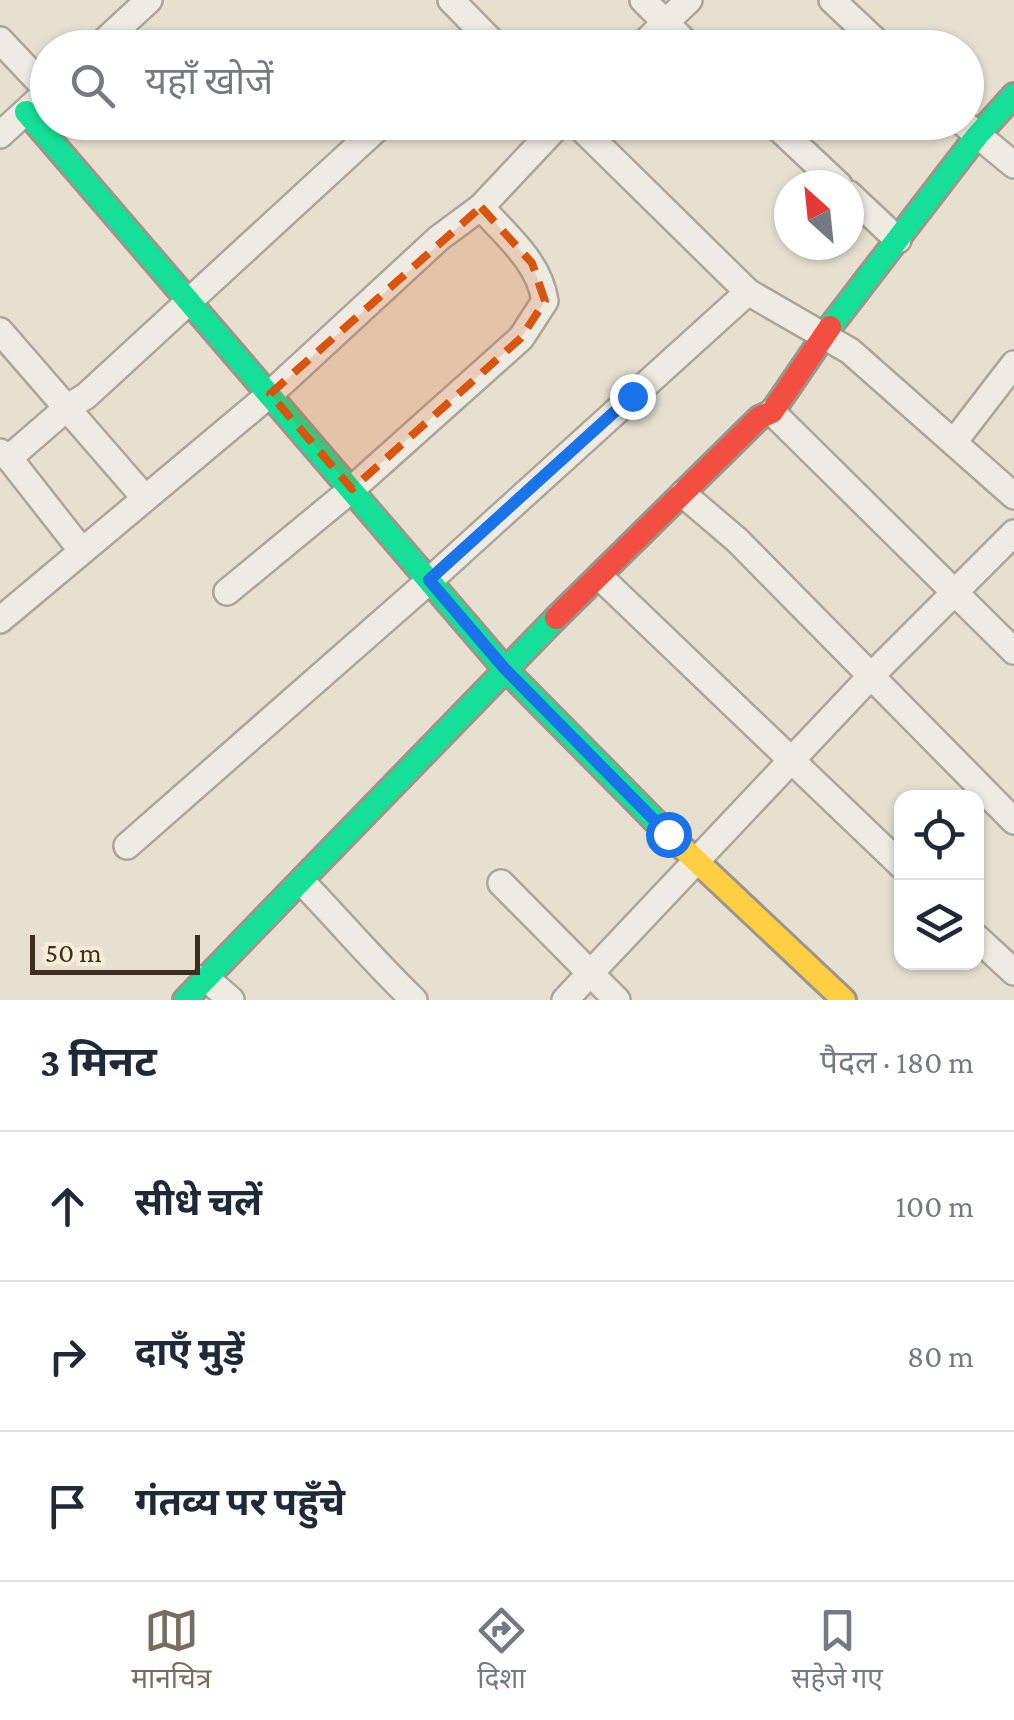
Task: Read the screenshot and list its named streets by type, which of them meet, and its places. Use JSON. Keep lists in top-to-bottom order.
{
  "scale_bar": "50 m",
  "north": "top left",
  "page": {
    "search": "यहाँ खोजें",
    "scale": "50 m",
    "heading": ["3 मिनट", "पैदल · 180 m"],
    "list": [
      ["सीधे चलें", "100 m"],
      ["दाएँ मुड़ें", "80 m"],
      "गंतव्य पर पहुँचे"
    ],
    "nav": ["मानचित्र", "दिशा", "सहेजे गए"]
  }
}
